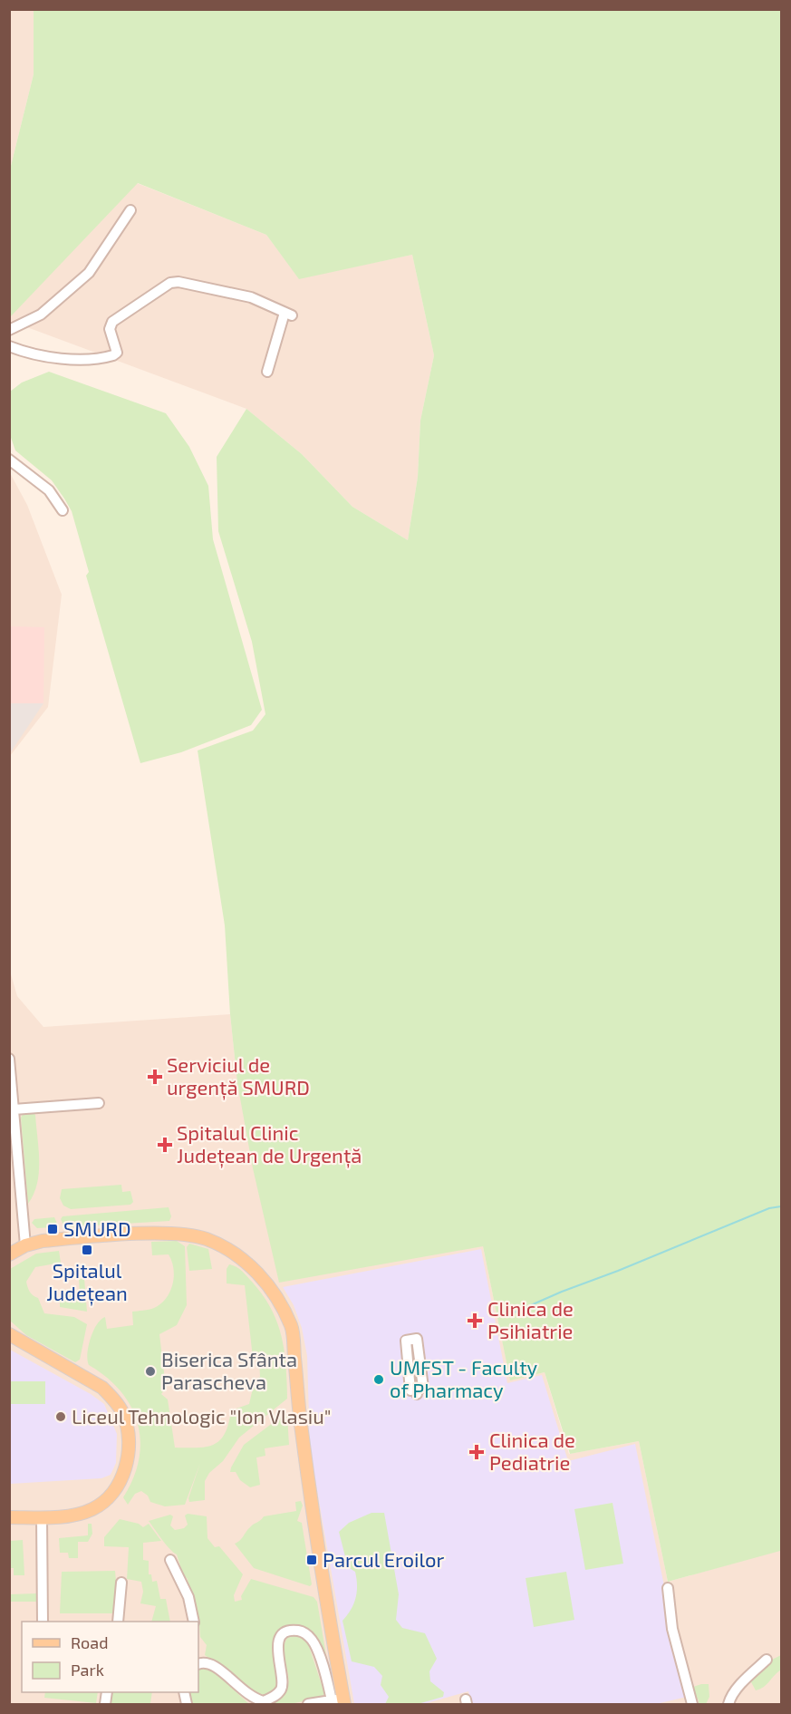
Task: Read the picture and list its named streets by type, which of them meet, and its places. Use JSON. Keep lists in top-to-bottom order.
{
  "places": {
    "health": [
      "Serviciul de urgență SMURD",
      "Spitalul Clinic Județean de Urgență",
      "Clinica de Psihiatrie",
      "Clinica de Pediatrie"
    ],
    "transit": ["SMURD", "Spitalul Județean", "Parcul Eroilor"],
    "other": ["Biserica Sfânta Parascheva", "UMFST - Faculty of Pharmacy", "Liceul Tehnologic \"Ion Vlasiu\""]
  },
  "legend": ["Road", "Park"]
}
